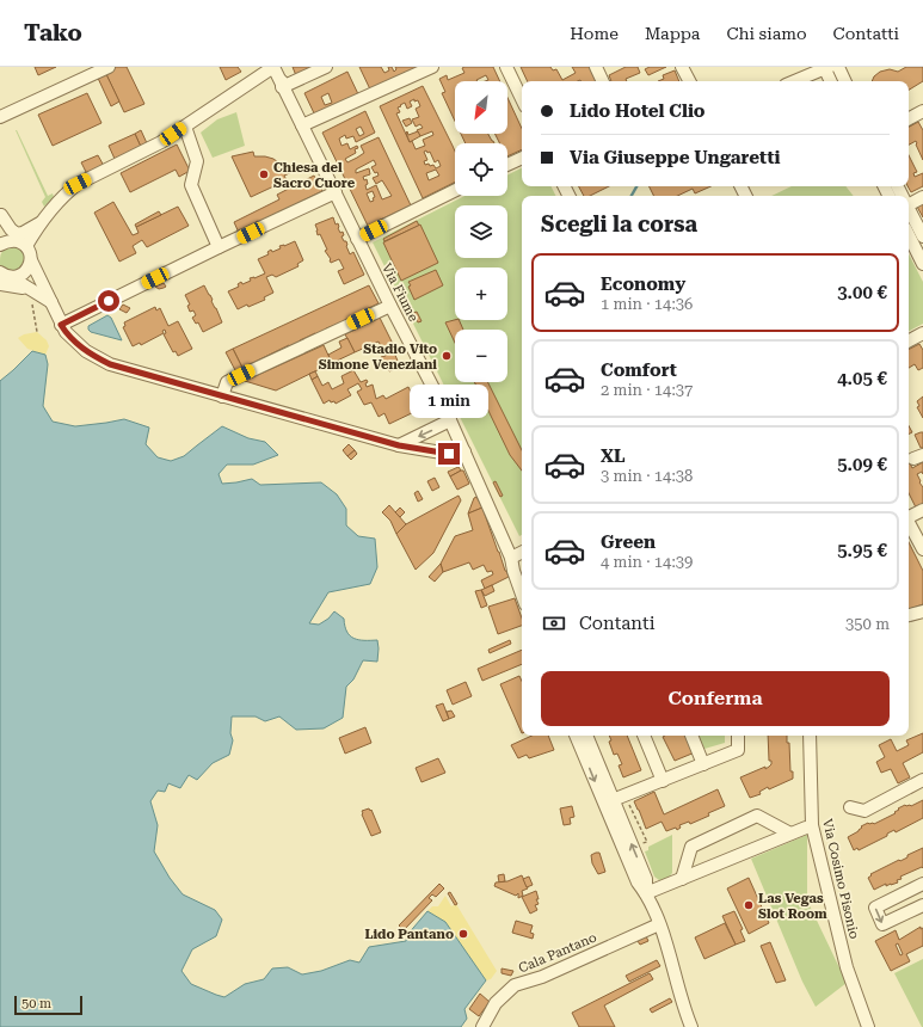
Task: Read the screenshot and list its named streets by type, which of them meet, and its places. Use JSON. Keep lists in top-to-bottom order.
{
  "streets": {
    "street": ["Via Fiume", "Via Cosimo Pisonio", "Cala Pantano"]
  },
  "places": [
    "Chiesa del Sacro Cuore",
    "Stadio Vito Simone Veneziani",
    "Las Vegas Slot Room",
    "Lido Pantano"
  ],
  "scale_bar": "50 m",
  "north": "bottom left",
  "page": {
    "header": "Tako",
    "nav": [
      "Home",
      "Mappa",
      "Chi siamo",
      "Contatti"
    ],
    "map_buttons": ["+", "−"],
    "banner": ["Lido Hotel Clio", "Via Giuseppe Ungaretti"],
    "heading": "Scegli la corsa",
    "list": [
      {
        "name": "Economy",
        "note": "1 min · 14:36",
        "value": "3.00 €"
      },
      {
        "name": "Comfort",
        "note": "2 min · 14:37",
        "value": "4.05 €"
      },
      {
        "name": "XL",
        "note": "3 min · 14:38",
        "value": "5.09 €"
      },
      {
        "name": "Green",
        "note": "4 min · 14:39",
        "value": "5.95 €"
      }
    ],
    "bubble": "1 min",
    "pay": ["Contanti", "350 m"],
    "buttons": "Conferma",
    "scale": "50 m"
  }
}
